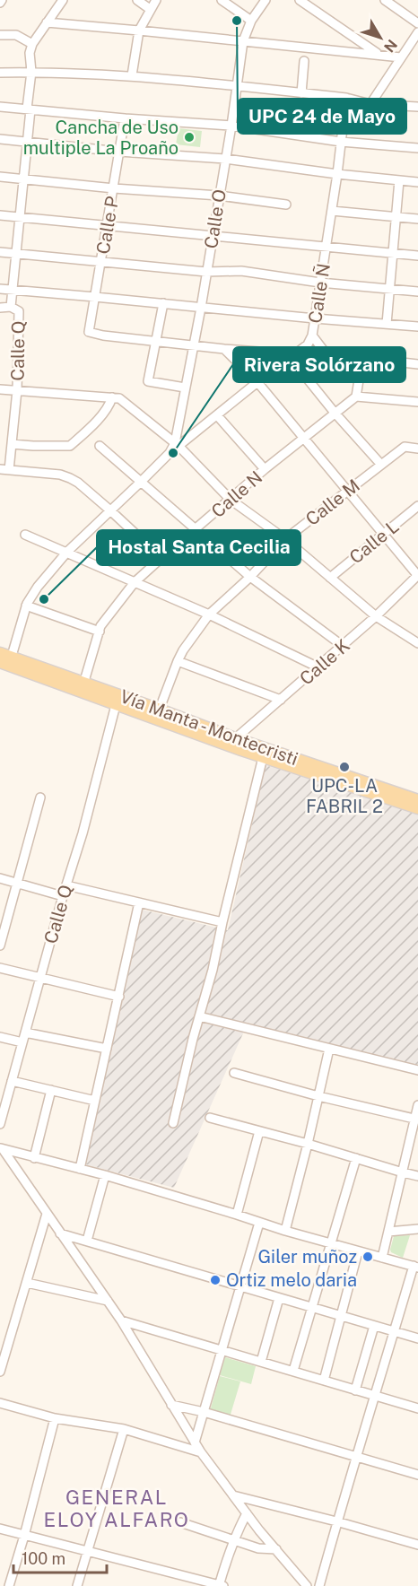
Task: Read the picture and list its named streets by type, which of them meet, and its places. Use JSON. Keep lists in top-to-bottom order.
{
  "streets": {
    "main road": ["Vía Manta - Montecristi"],
    "street": [
      "Calle O",
      "Calle P",
      "Calle Ñ",
      "Calle Q",
      "Calle N",
      "Calle M",
      "Calle L",
      "Calle K"
    ]
  },
  "crossings": [
    ["Calle O", "Calle Ñ"],
    ["Calle Ñ", "Vía Manta - Montecristi"],
    ["Calle Q", "Vía Manta - Montecristi"],
    ["Calle N", "Vía Manta - Montecristi"],
    ["Calle M", "Vía Manta - Montecristi"],
    ["Calle K", "Vía Manta - Montecristi"]
  ],
  "districts": ["GENERAL ELOY ALFARO"],
  "places": [
    "UPC 24 de Mayo",
    "Cancha de Uso multiple La Proaño",
    "Rivera Solórzano",
    "Hostal Santa Cecilia",
    "UPC-LA FABRIL 2",
    "Giler muñoz",
    "Ortiz melo daria"
  ],
  "scale_bar": "100 m",
  "north": "bottom right"
}
